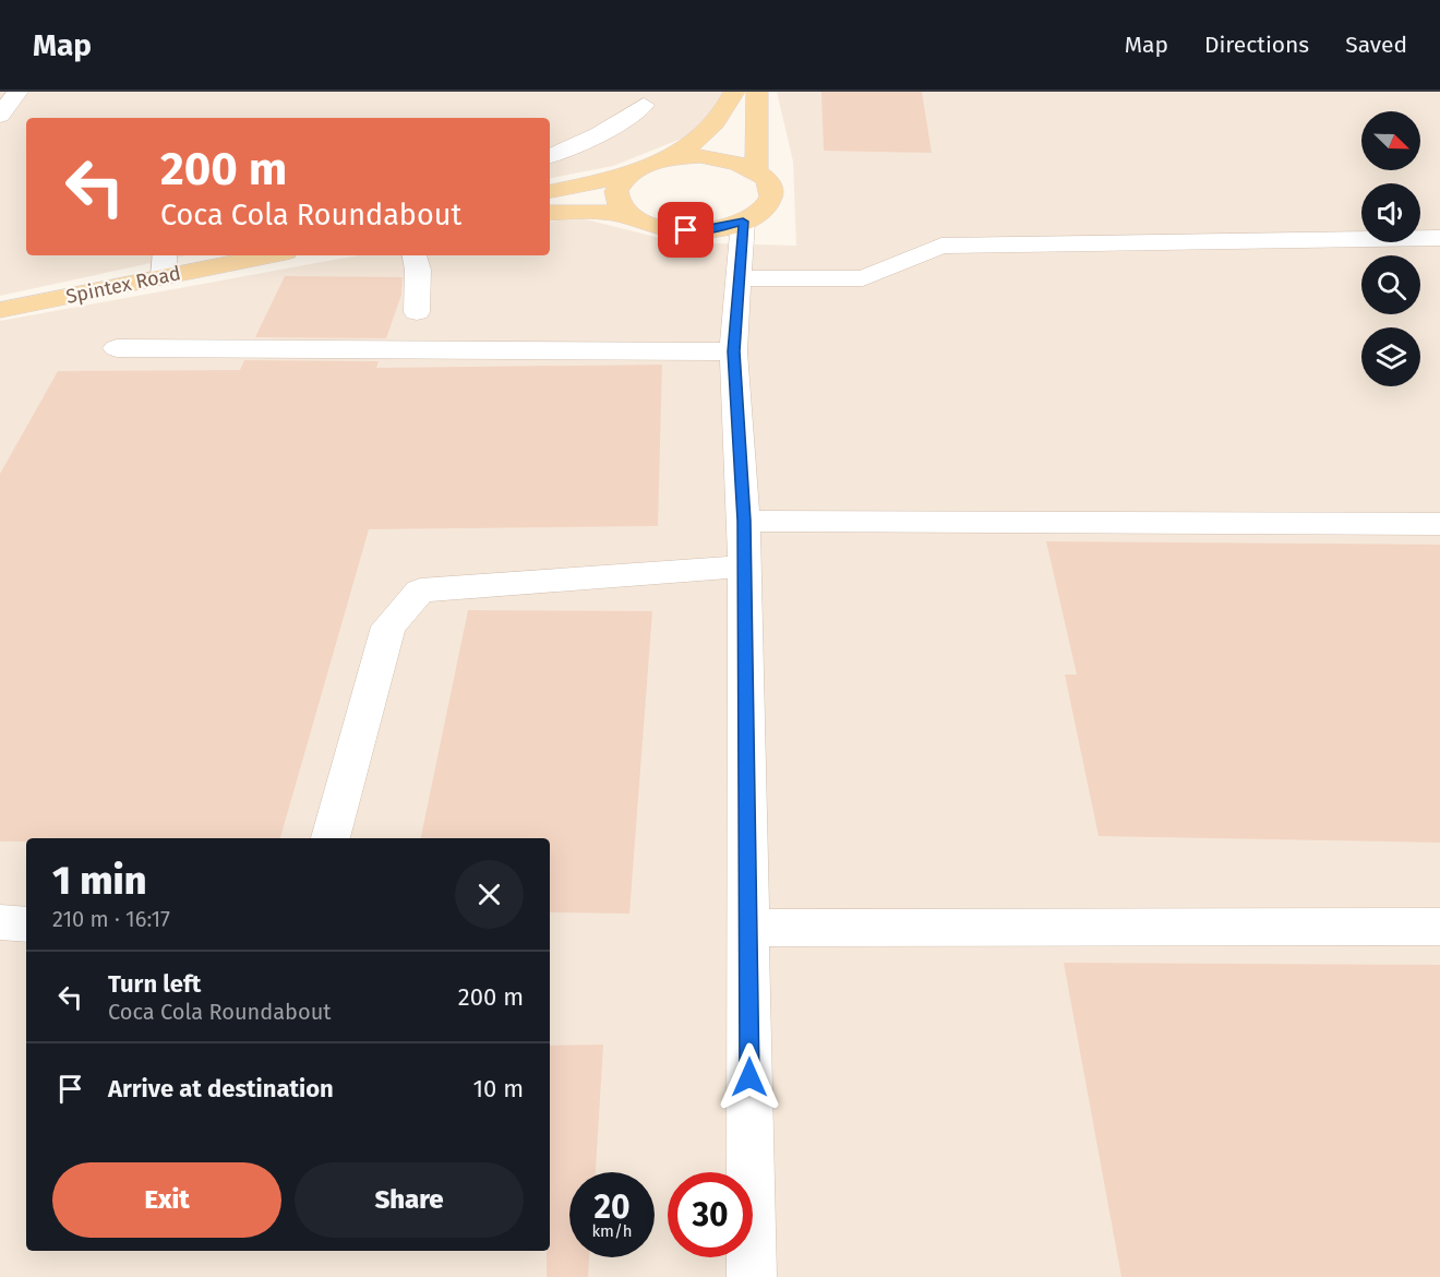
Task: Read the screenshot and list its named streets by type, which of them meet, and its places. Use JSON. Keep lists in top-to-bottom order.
{
  "streets": {
    "main road": ["Spintex Road"]
  },
  "north": "bottom right",
  "page": {
    "header": "Map",
    "nav": ["Map", "Directions", "Saved"],
    "turn": ["200 m", "Coca Cola Roundabout"],
    "heading": ["1 min", "210 m · 16:17"],
    "list": [
      {
        "name": "Turn left",
        "note": "Coca Cola Roundabout",
        "value": "200 m"
      },
      {
        "name": "Arrive at destination",
        "value": "10 m"
      }
    ],
    "buttons": ["Exit", "Share"],
    "speed": "20 km/h",
    "limit": "30"
  }
}
